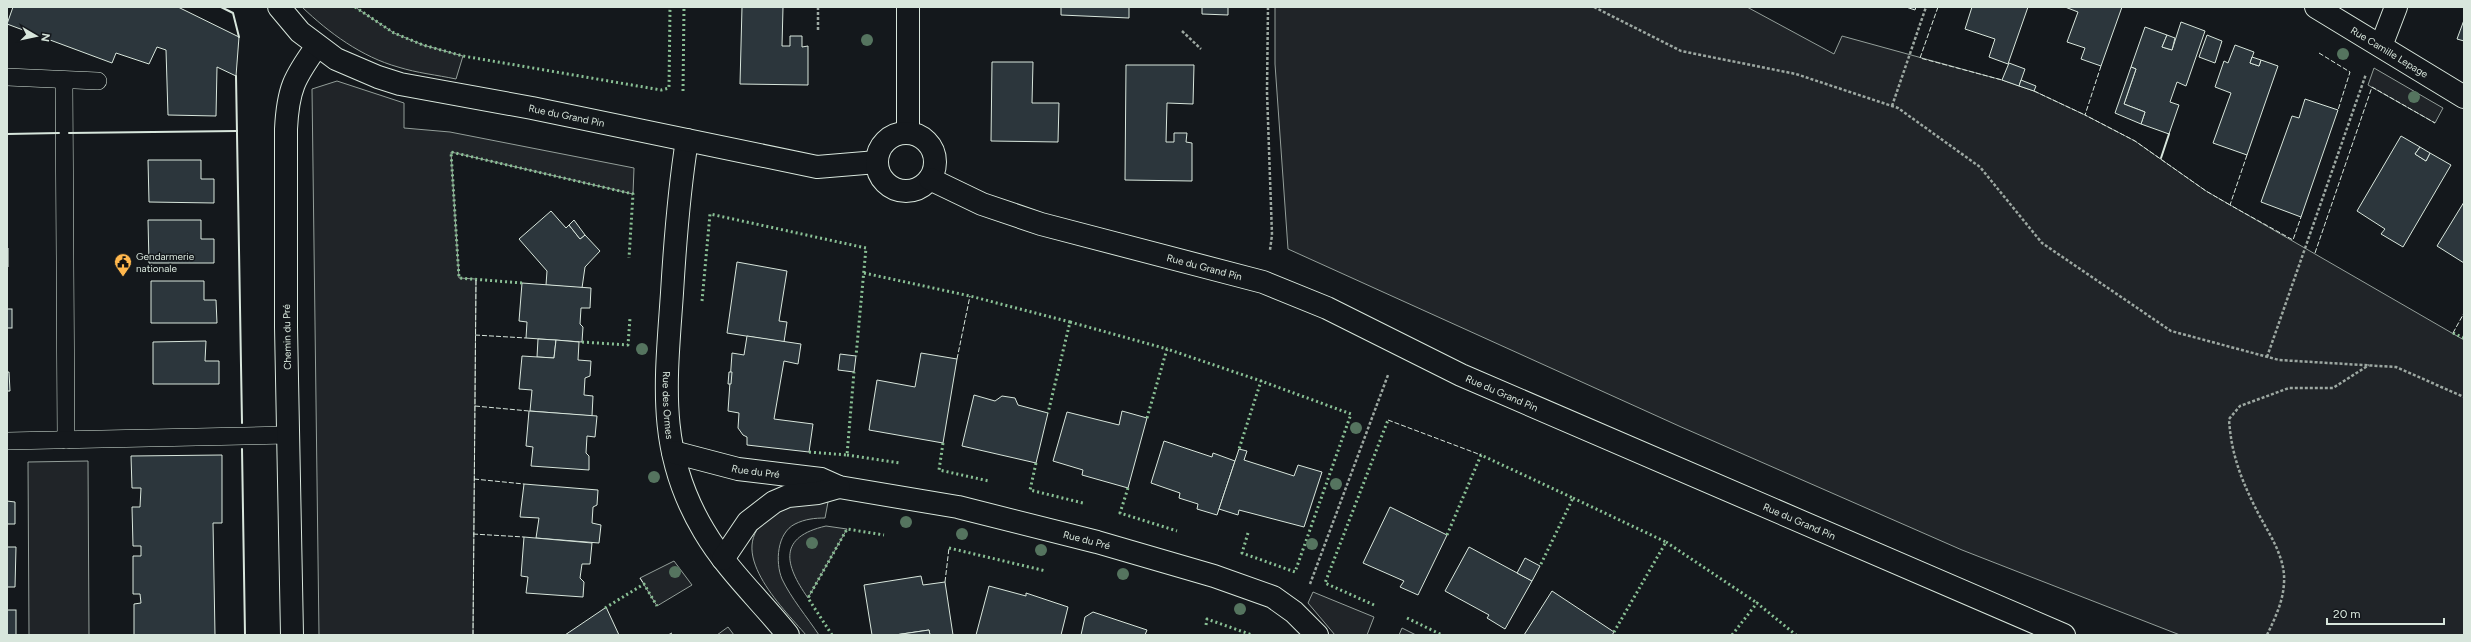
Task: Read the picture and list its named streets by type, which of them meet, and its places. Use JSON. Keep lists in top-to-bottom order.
{
  "streets": {
    "street": [
      "Rue Camille Lepage",
      "Rue du Grand Pin",
      "Chemin du Pré",
      "Rue des Ormes",
      "Rue du Pré"
    ]
  },
  "crossings": [
    ["Rue du Grand Pin", "Chemin du Pré"],
    ["Rue du Grand Pin", "Rue des Ormes"],
    ["Rue des Ormes", "Rue du Pré"]
  ],
  "places": {
    "public building": ["Gendarmerie nationale"]
  },
  "scale_bar": "20 m",
  "north": "right"
}
